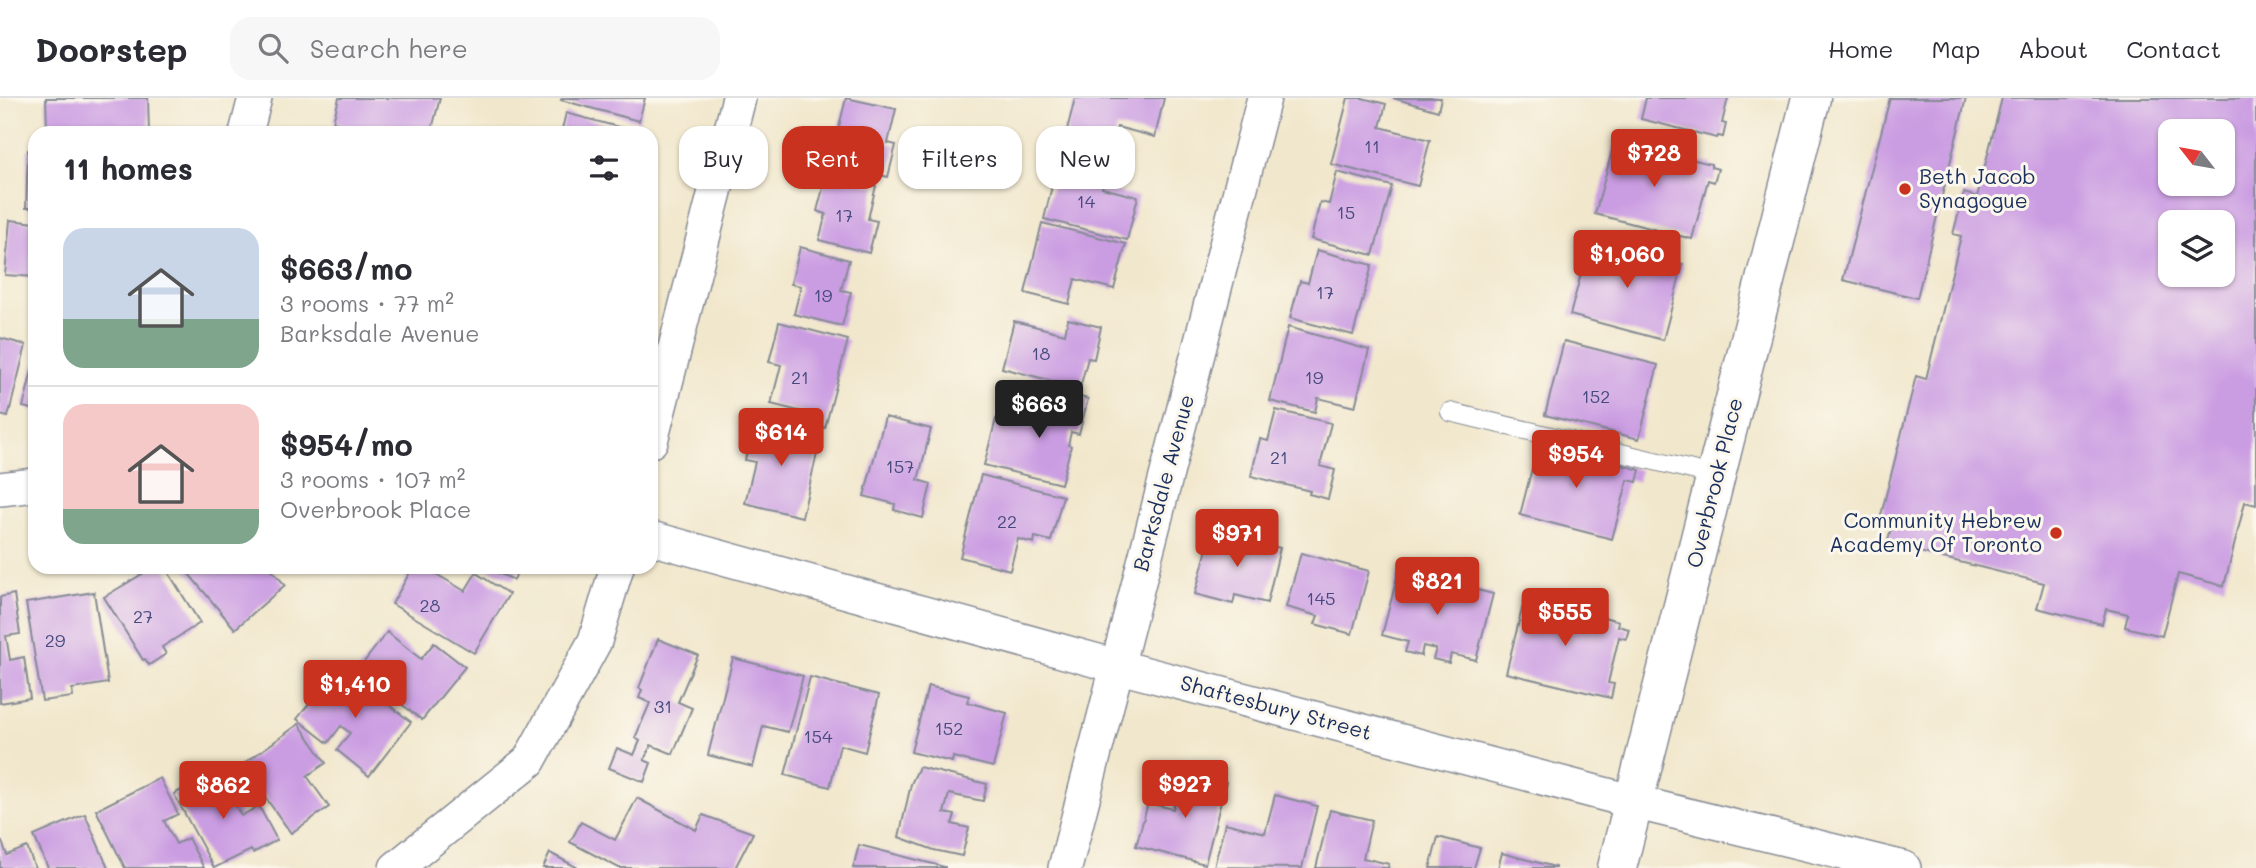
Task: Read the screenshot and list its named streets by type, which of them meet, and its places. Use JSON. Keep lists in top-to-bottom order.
{
  "streets": {
    "street": ["Barksdale Avenue", "Overbrook Place", "Shaftesbury Street"]
  },
  "crossings": [
    ["Barksdale Avenue", "Shaftesbury Street"],
    ["Overbrook Place", "Shaftesbury Street"]
  ],
  "places": ["Beth Jacob Synagogue", "Community Hebrew Academy Of Toronto"],
  "house_numbers": [
    "11",
    "14",
    "15",
    "17",
    "17",
    "19",
    "18",
    "21",
    "19",
    "152",
    "21",
    "157",
    "22",
    "145",
    "28",
    "27",
    "29",
    "31",
    "152",
    "154"
  ],
  "north": "top left",
  "page": {
    "header": "Doorstep",
    "search": "Search here",
    "nav": [
      "Home",
      "Map",
      "About",
      "Contact"
    ],
    "chip": [
      "Buy",
      "Rent",
      "Filters",
      "New"
    ],
    "heading": "11 homes",
    "price": [
      "$728",
      "$1,060",
      "$663",
      "$614",
      "$954",
      "$971",
      "$821",
      "$555",
      "$1,410",
      "$927",
      "$862"
    ],
    "list": [
      {
        "name": "$663/mo",
        "note": "3 rooms · 77 m² · Barksdale Avenue"
      },
      {
        "name": "$954/mo",
        "note": "3 rooms · 107 m² · Overbrook Place"
      }
    ]
  }
}
